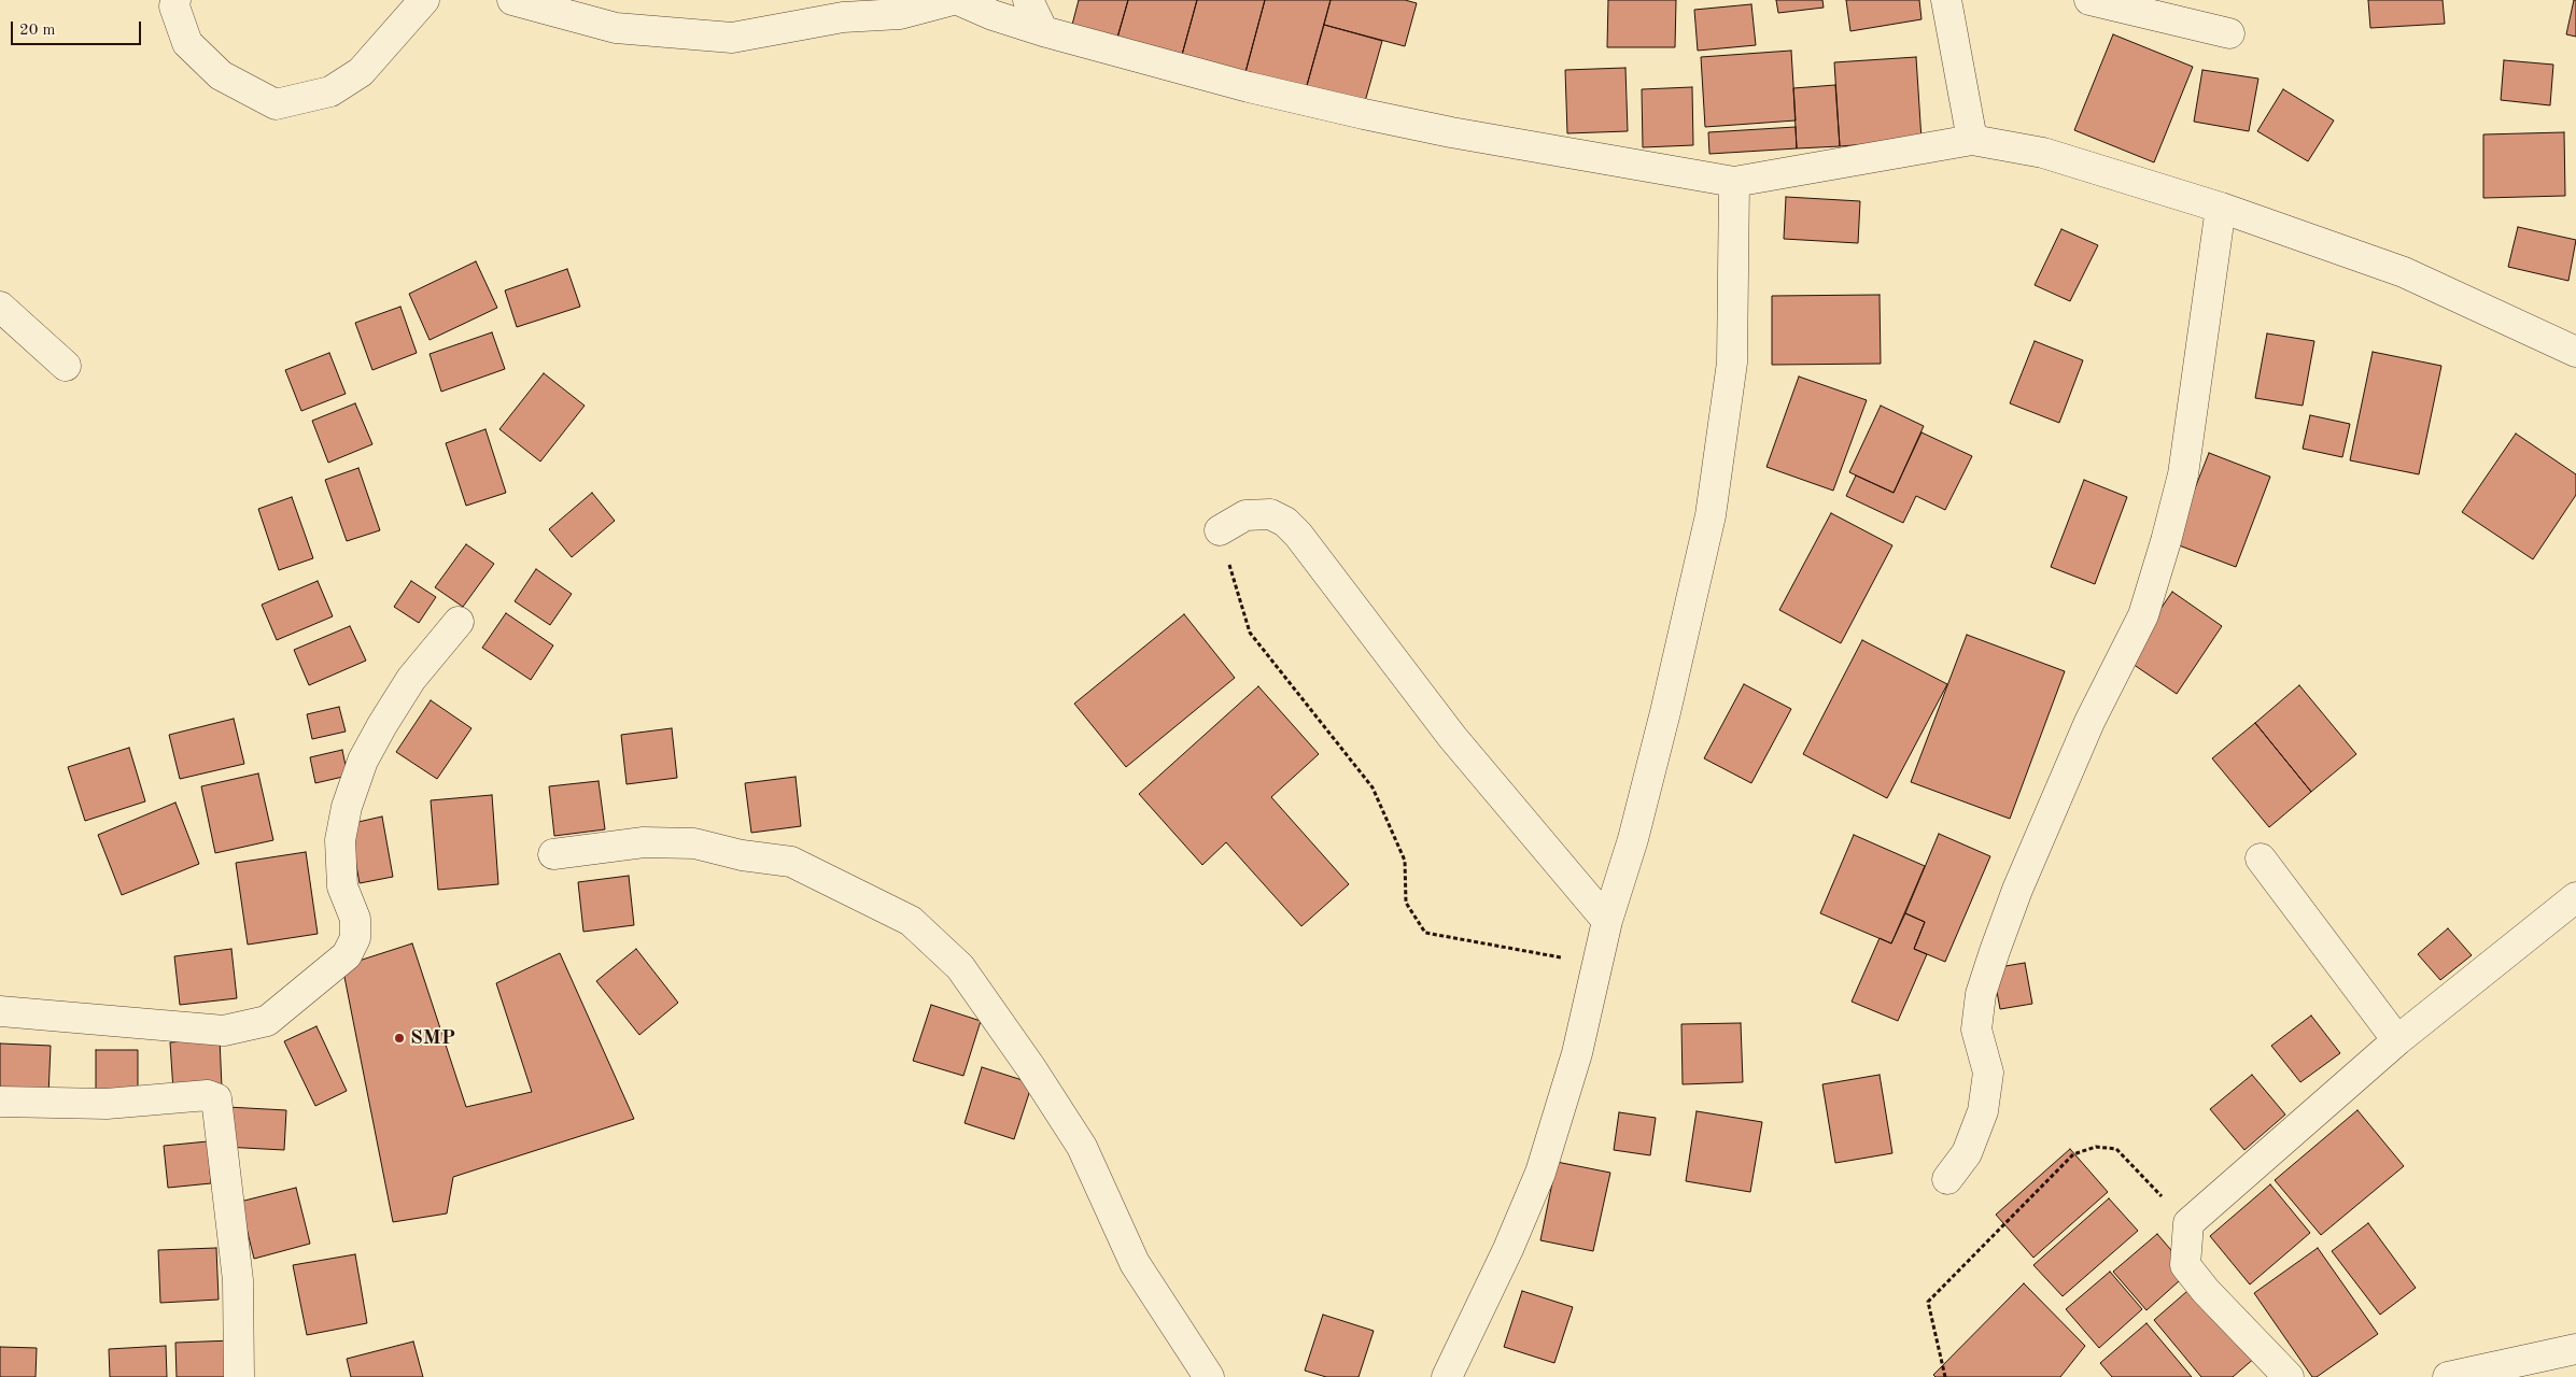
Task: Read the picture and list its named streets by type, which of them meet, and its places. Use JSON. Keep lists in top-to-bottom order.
{
  "places": ["SMP"],
  "scale_bar": "20 m"
}
